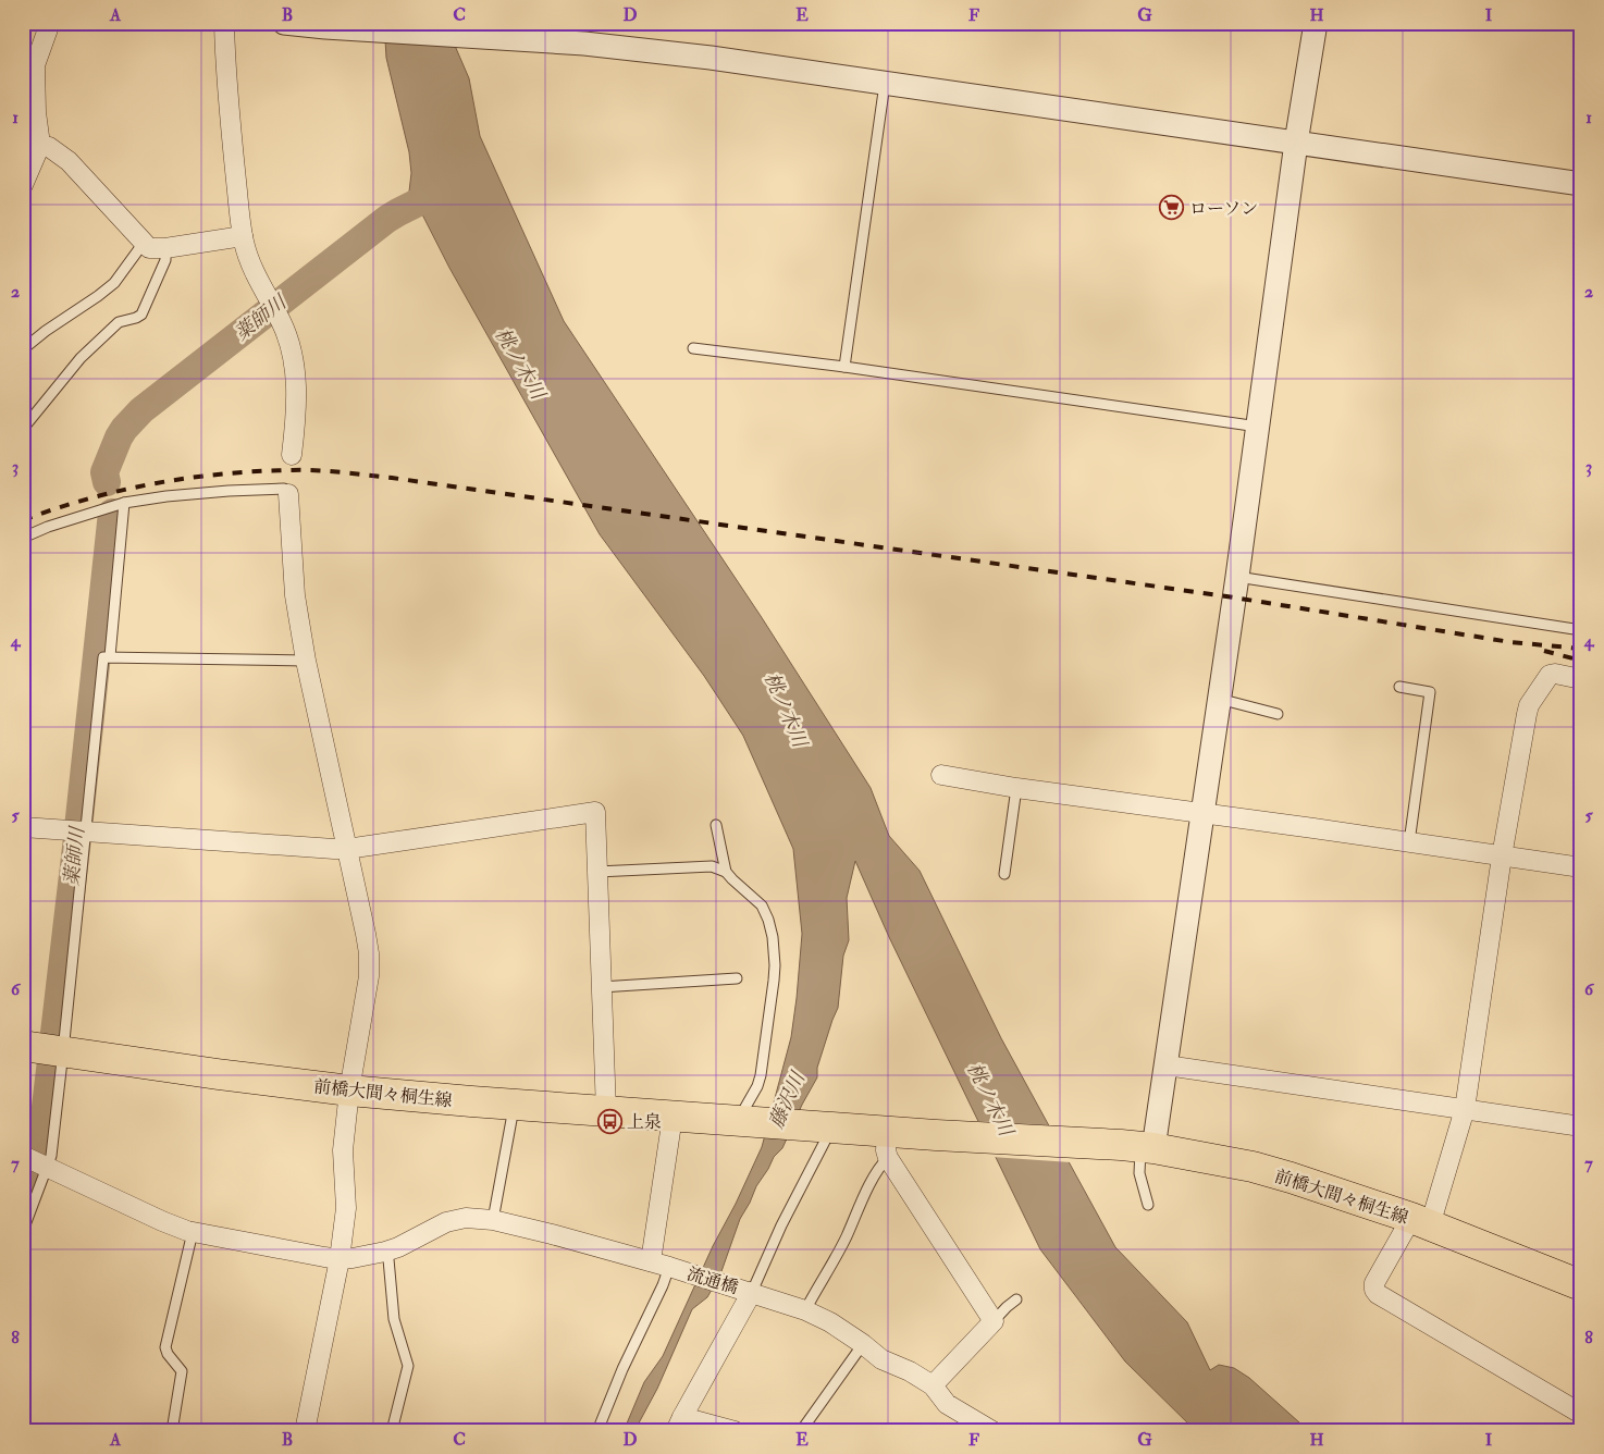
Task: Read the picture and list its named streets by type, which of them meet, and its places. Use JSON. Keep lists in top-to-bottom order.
{
  "streets": {
    "main road": ["前橋大間々桐生線"],
    "street": ["流通橋"]
  },
  "water": ["薬師川", "桃ノ木川", "藤沢川"],
  "places": {
    "supermarket": ["ローソン"],
    "bus stop": ["上泉"]
  },
  "grid": {
    "columns": [
      "A",
      "B",
      "C",
      "D",
      "E",
      "F",
      "G",
      "H",
      "I"
    ],
    "rows": [
      "1",
      "2",
      "3",
      "4",
      "5",
      "6",
      "7",
      "8"
    ]
  }
}
